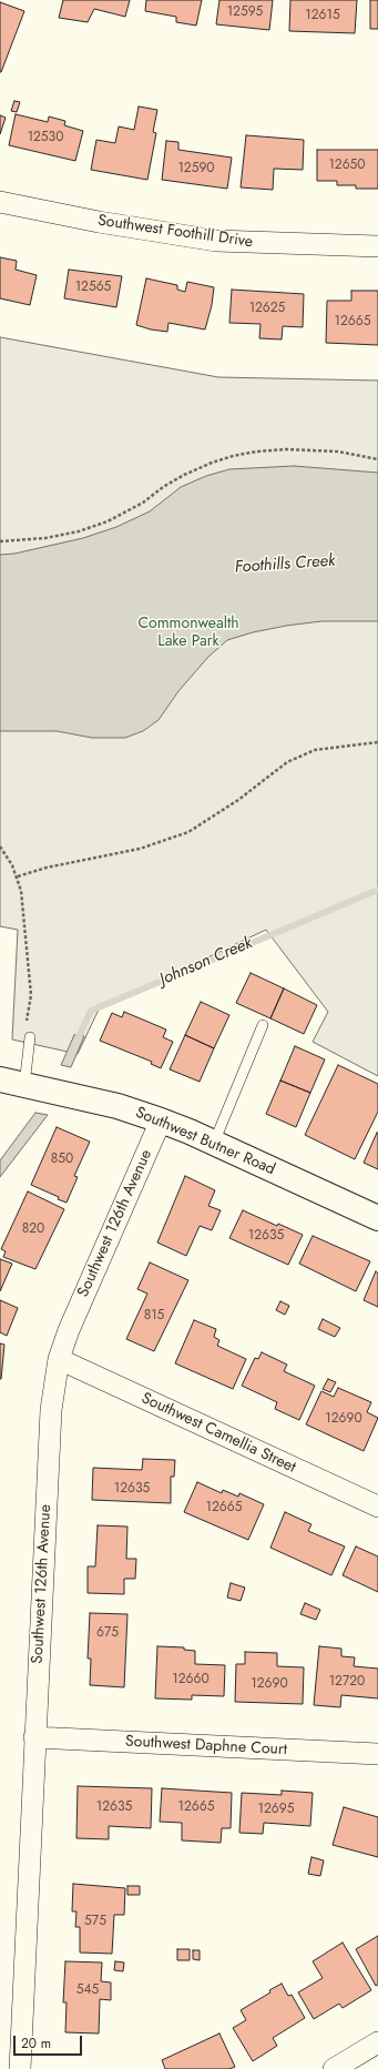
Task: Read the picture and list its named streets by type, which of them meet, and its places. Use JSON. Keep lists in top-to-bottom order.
{
  "streets": {
    "street": [
      "Southwest Foothill Drive",
      "Southwest Butner Road",
      "Southwest 126th Avenue",
      "Southwest Camellia Street",
      "Southwest Daphne Court"
    ]
  },
  "crossings": [
    ["Southwest Butner Road", "Southwest 126th Avenue"],
    ["Southwest 126th Avenue", "Southwest Camellia Street"],
    ["Southwest 126th Avenue", "Southwest Daphne Court"]
  ],
  "water": ["Foothills Creek", "Johnson Creek"],
  "parks": ["Commonwealth Lake Park"],
  "house_numbers": [
    "12595",
    "12615",
    "12530",
    "12650",
    "12590",
    "12565",
    "12625",
    "12665",
    "850",
    "820",
    "12635",
    "815",
    "12690",
    "12635",
    "12665",
    "675",
    "12660",
    "12720",
    "12690",
    "12635",
    "12665",
    "12695",
    "575",
    "545"
  ],
  "scale_bar": "20 m"
}
